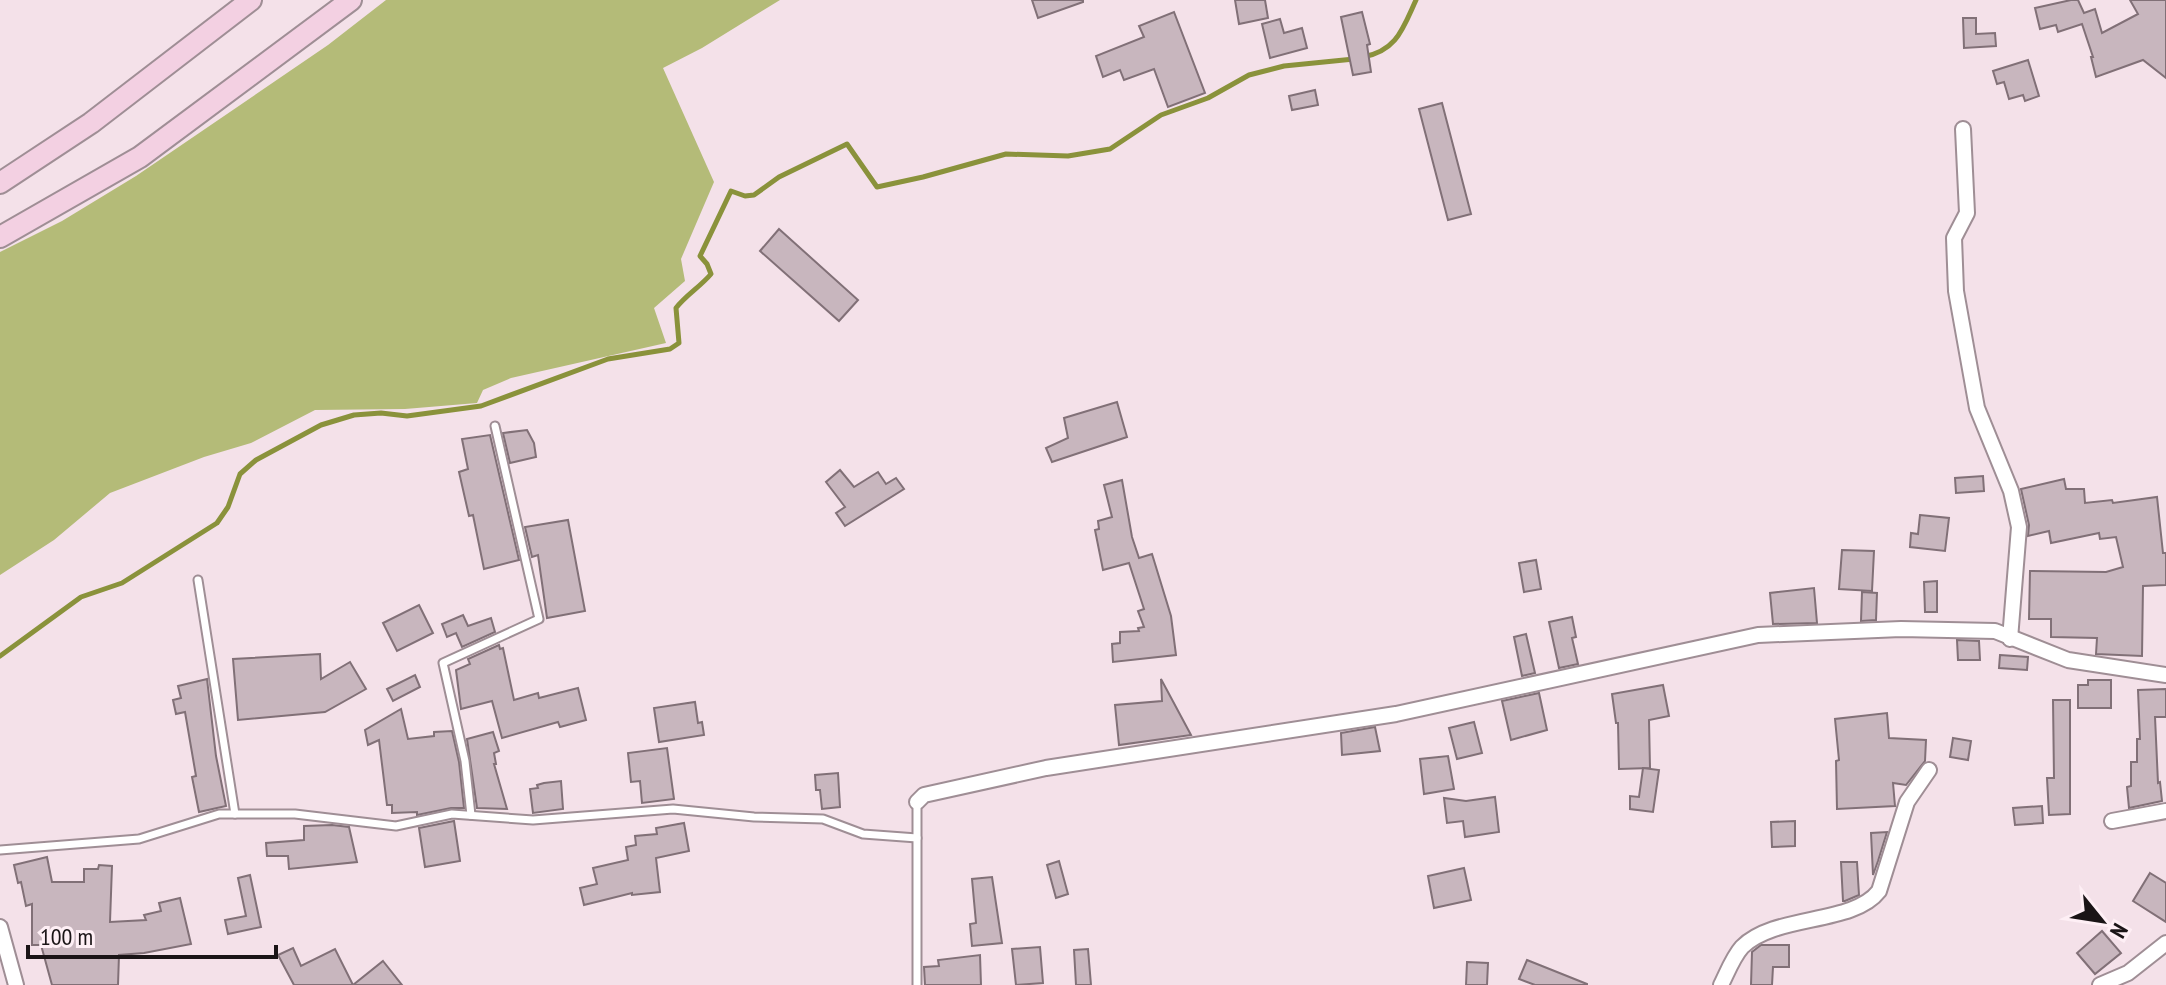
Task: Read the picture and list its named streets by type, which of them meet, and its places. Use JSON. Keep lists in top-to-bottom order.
{
  "scale_bar": "100 m",
  "north": "bottom right"
}
